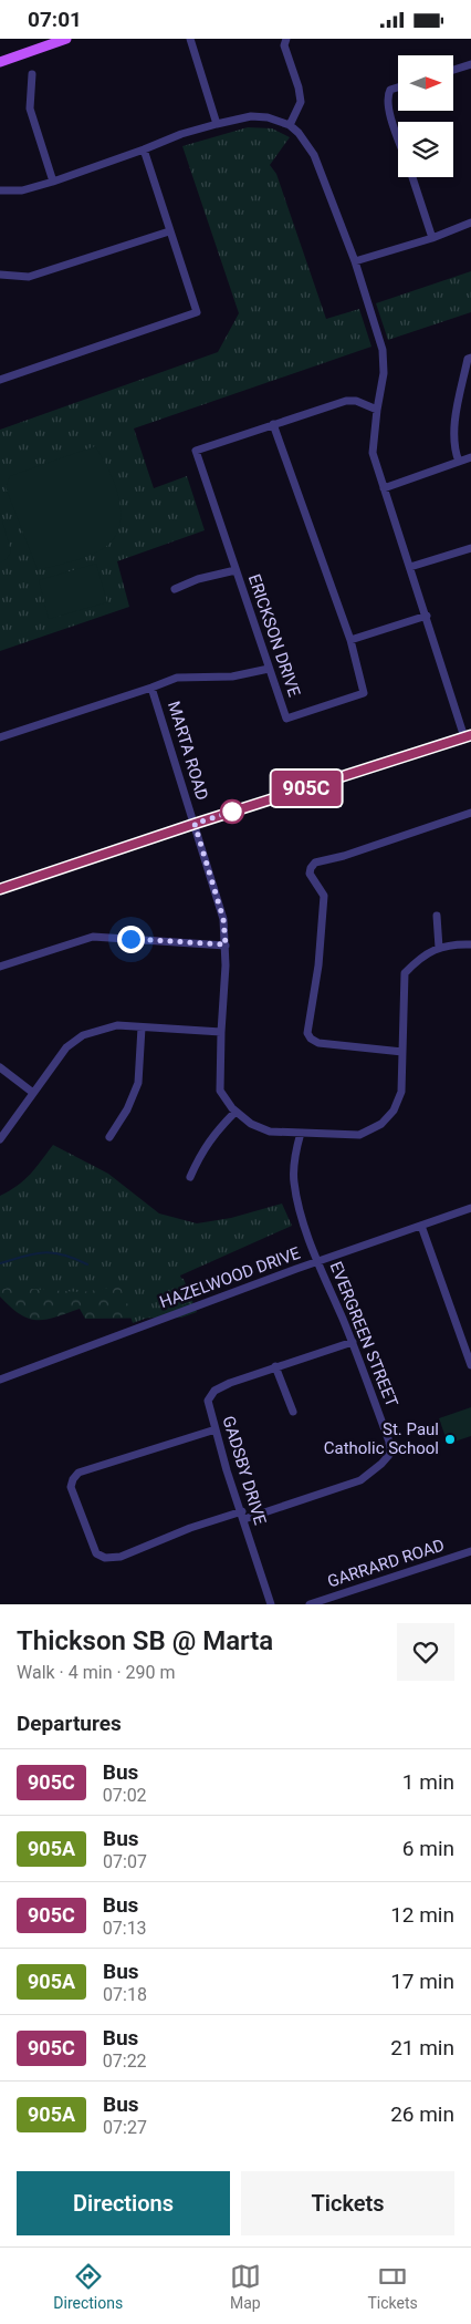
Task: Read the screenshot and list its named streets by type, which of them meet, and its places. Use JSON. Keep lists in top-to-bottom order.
{
  "streets": {
    "street": [
      "ERICKSON DRIVE",
      "MARTA ROAD",
      "HAZELWOOD DRIVE",
      "EVERGREEN STREET",
      "GADSBY DRIVE",
      "GARRARD ROAD"
    ]
  },
  "crossings": [
    ["HAZELWOOD DRIVE", "EVERGREEN STREET"],
    ["EVERGREEN STREET", "GADSBY DRIVE"]
  ],
  "places": ["St. Paul Catholic School"],
  "lines": ["bus line 905C"],
  "north": "right",
  "page": {
    "status": "07:01",
    "on_map": "905C",
    "heading": [
      ["Thickson SB @ Marta", "Walk · 4 min · 290 m"],
      "Departures"
    ],
    "list": [
      {
        "mark": "905C",
        "name": "Bus",
        "note": "07:02",
        "value": "1 min"
      },
      {
        "mark": "905A",
        "name": "Bus",
        "note": "07:07",
        "value": "6 min"
      },
      {
        "mark": "905C",
        "name": "Bus",
        "note": "07:13",
        "value": "12 min"
      },
      {
        "mark": "905A",
        "name": "Bus",
        "note": "07:18",
        "value": "17 min"
      },
      {
        "mark": "905C",
        "name": "Bus",
        "note": "07:22",
        "value": "21 min"
      },
      {
        "mark": "905A",
        "name": "Bus",
        "note": "07:27",
        "value": "26 min"
      }
    ],
    "buttons": ["Directions", "Tickets"],
    "tabs": ["Directions", "Map", "Tickets"]
  }
}
